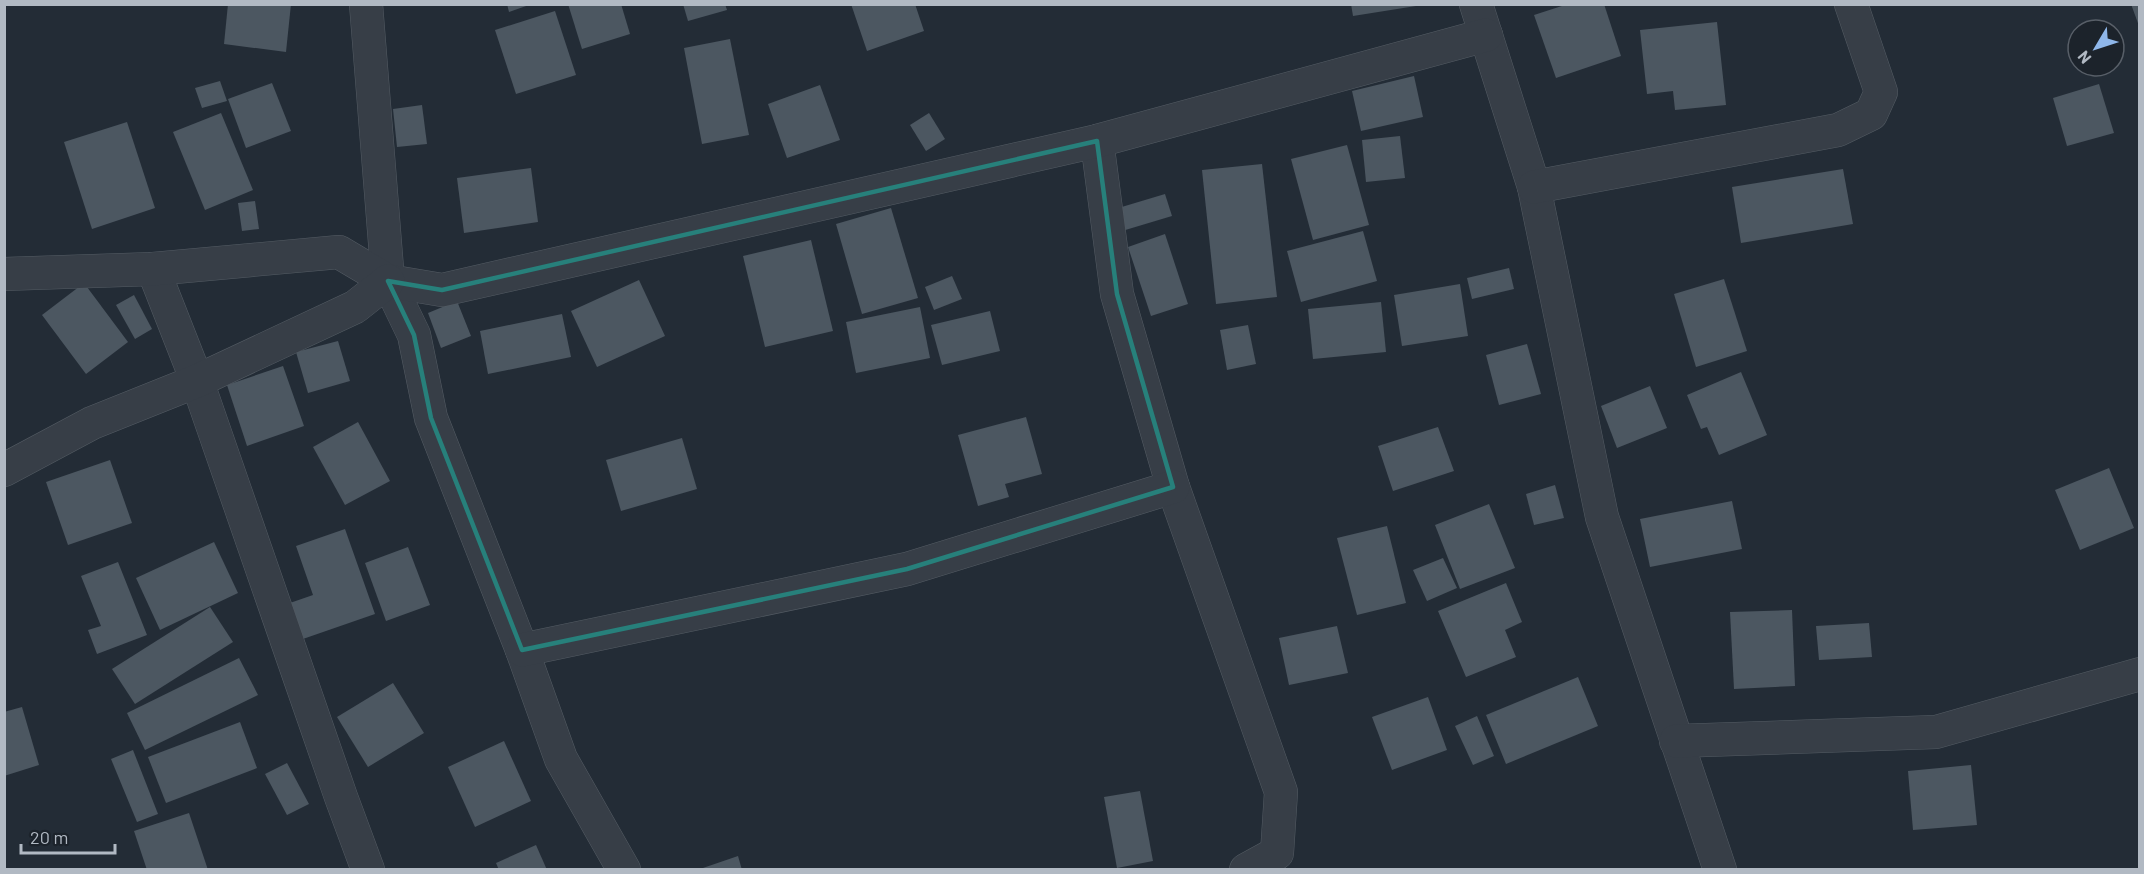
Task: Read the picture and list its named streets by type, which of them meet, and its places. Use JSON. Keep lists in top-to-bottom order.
{
  "scale_bar": "20 m",
  "north": "bottom left"
}
